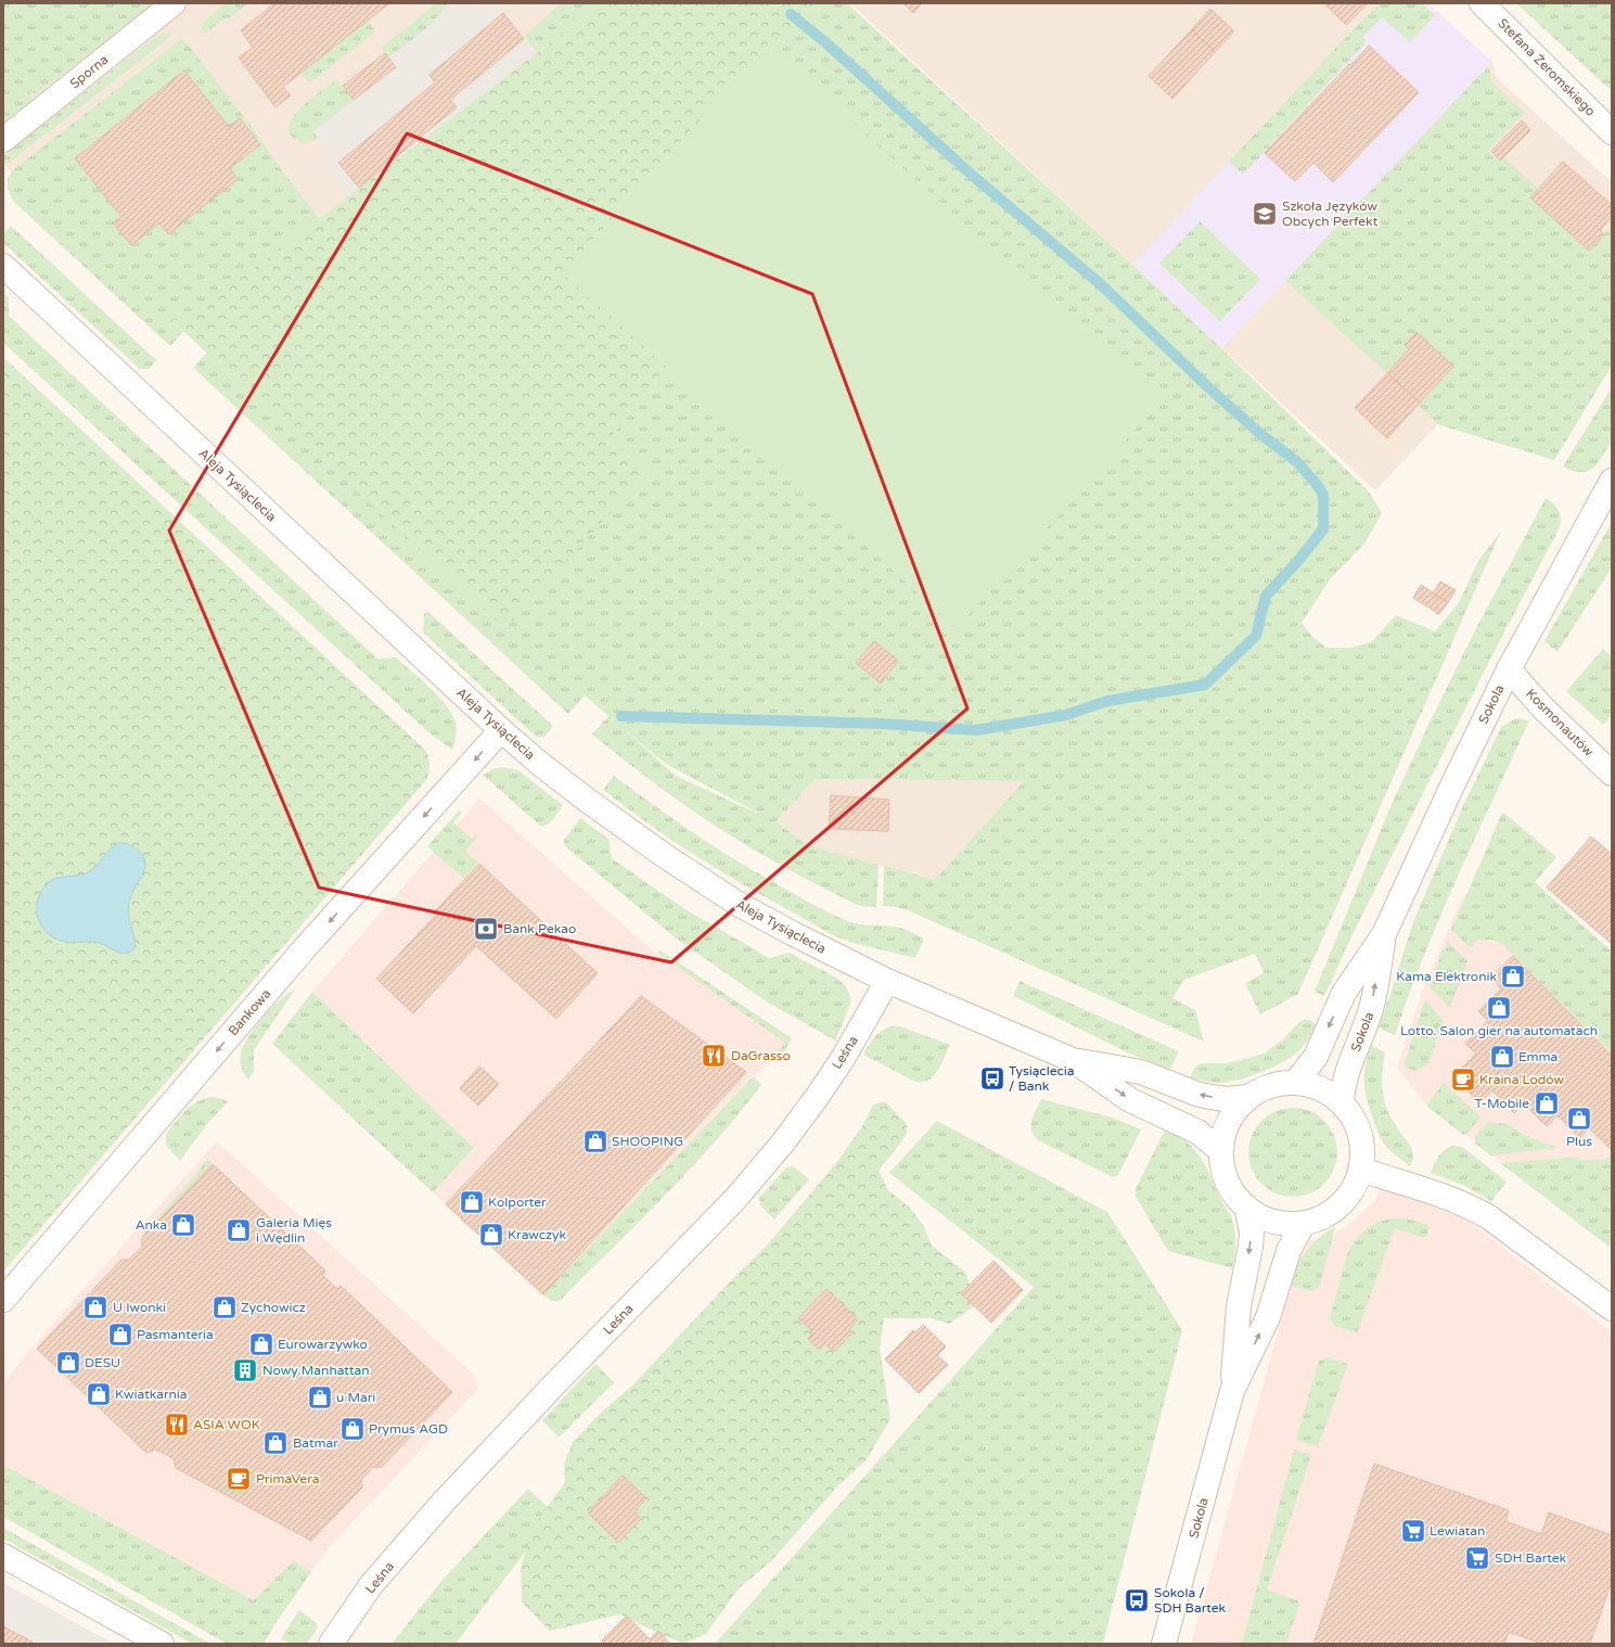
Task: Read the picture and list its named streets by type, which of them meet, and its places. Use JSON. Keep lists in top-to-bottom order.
{
  "streets": {
    "street": [
      "Stefana Żeromskiego",
      "Sporna",
      "Aleja Tysiąclecia",
      "Sokola",
      "Kosmonautów",
      "Bankowa",
      "Leśna"
    ]
  },
  "crossings": [
    ["Aleja Tysiąclecia", "Sokola"],
    ["Aleja Tysiąclecia", "Bankowa"],
    ["Aleja Tysiąclecia", "Leśna"],
    ["Sokola", "Kosmonautów"]
  ],
  "one_way": ["Bankowa"],
  "places": {
    "school or university": ["Szkoła Języków Obcych Perfekt"],
    "bank": ["Bank Pekao"],
    "shop": [
      "Kama Elektronik",
      "Lotto. Salon gier na automatach",
      "Emma",
      "T-Mobile",
      "Plus",
      "SHOOPING",
      "Kolporter",
      "Anka",
      "Galeria Mięs i Wędlin",
      "Krawczyk",
      "U Iwonki",
      "Zychowicz",
      "Pasmanteria",
      "Eurowarzywko",
      "DESU",
      "Kwiatkarnia",
      "u Mari",
      "Prymus AGD",
      "Batmar"
    ],
    "restaurant": ["DaGrasso", "ASIA WOK"],
    "bus stop": ["Tysiąclecia / Bank", "Sokola / SDH Bartek"],
    "cafe": ["Kraina Lodów", "PrimaVera"],
    "building": ["Nowy Manhattan"],
    "supermarket": ["Lewiatan", "SDH Bartek"]
  }
}
